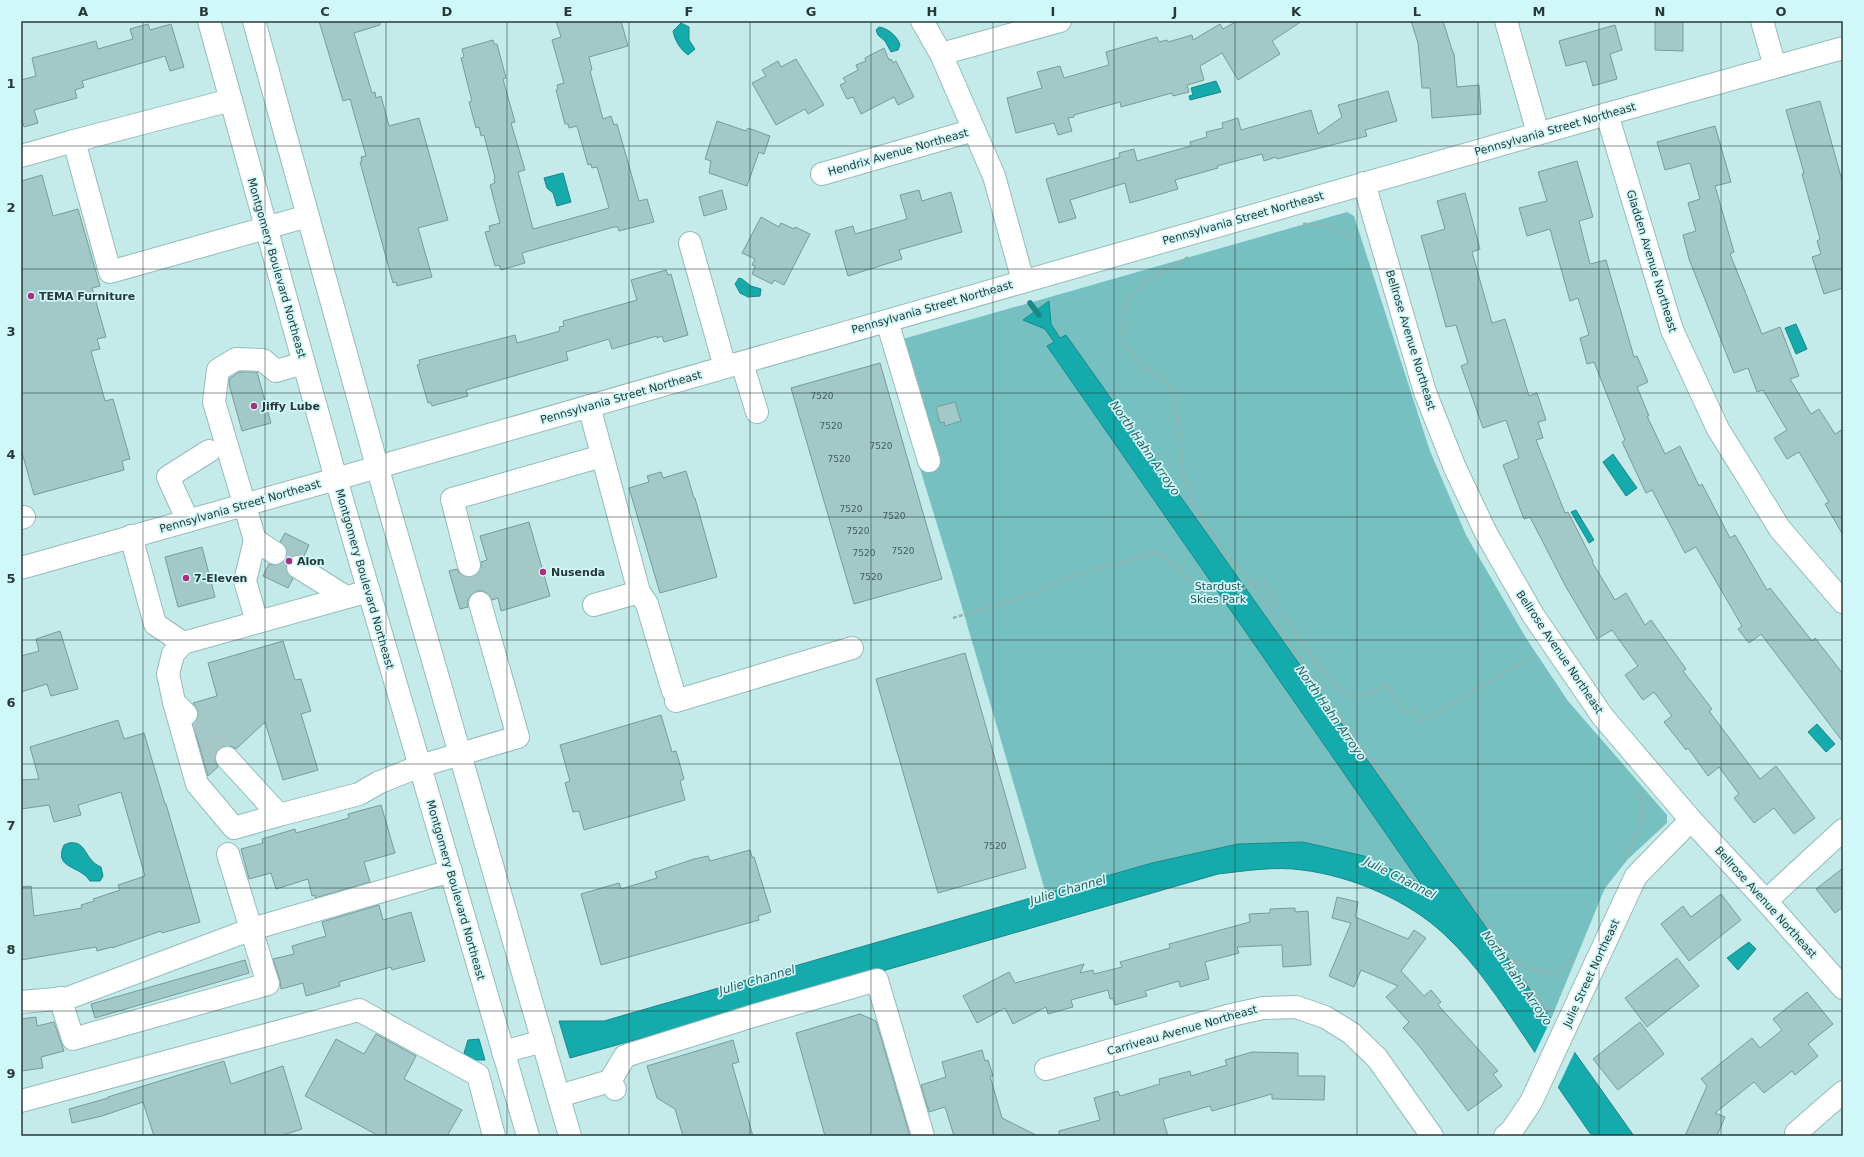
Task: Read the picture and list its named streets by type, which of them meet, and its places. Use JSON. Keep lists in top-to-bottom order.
{
  "streets": {
    "street": [
      "Pennsylvania Street Northeast",
      "Hendrix Avenue Northeast",
      "Gladden Avenue Northeast",
      "Montgomery Boulevard Northeast",
      "Bellrose Avenue Northeast",
      "Julie Street Northeast",
      "Carriveau Avenue Northeast"
    ]
  },
  "crossings": [
    ["Pennsylvania Street Northeast", "Hendrix Avenue Northeast"],
    ["Pennsylvania Street Northeast", "Gladden Avenue Northeast"],
    ["Pennsylvania Street Northeast", "Montgomery Boulevard Northeast"],
    ["Pennsylvania Street Northeast", "Bellrose Avenue Northeast"],
    ["Bellrose Avenue Northeast", "Julie Street Northeast"]
  ],
  "water": ["North Hahn Arroyo", "Julie Channel"],
  "parks": ["Stardust Skies Park"],
  "places": [
    "TEMA Furniture",
    "Jiffy Lube",
    "Alon",
    "Nusenda",
    "7-Eleven"
  ],
  "house_numbers": [
    "7520",
    "7520",
    "7520",
    "7520",
    "7520",
    "7520",
    "7520",
    "7520",
    "7520",
    "7520",
    "7520"
  ],
  "grid": {
    "columns": [
      "A",
      "B",
      "C",
      "D",
      "E",
      "F",
      "G",
      "H",
      "I",
      "J",
      "K",
      "L",
      "M",
      "N",
      "O"
    ],
    "rows": [
      "1",
      "2",
      "3",
      "4",
      "5",
      "6",
      "7",
      "8",
      "9"
    ]
  }
}
